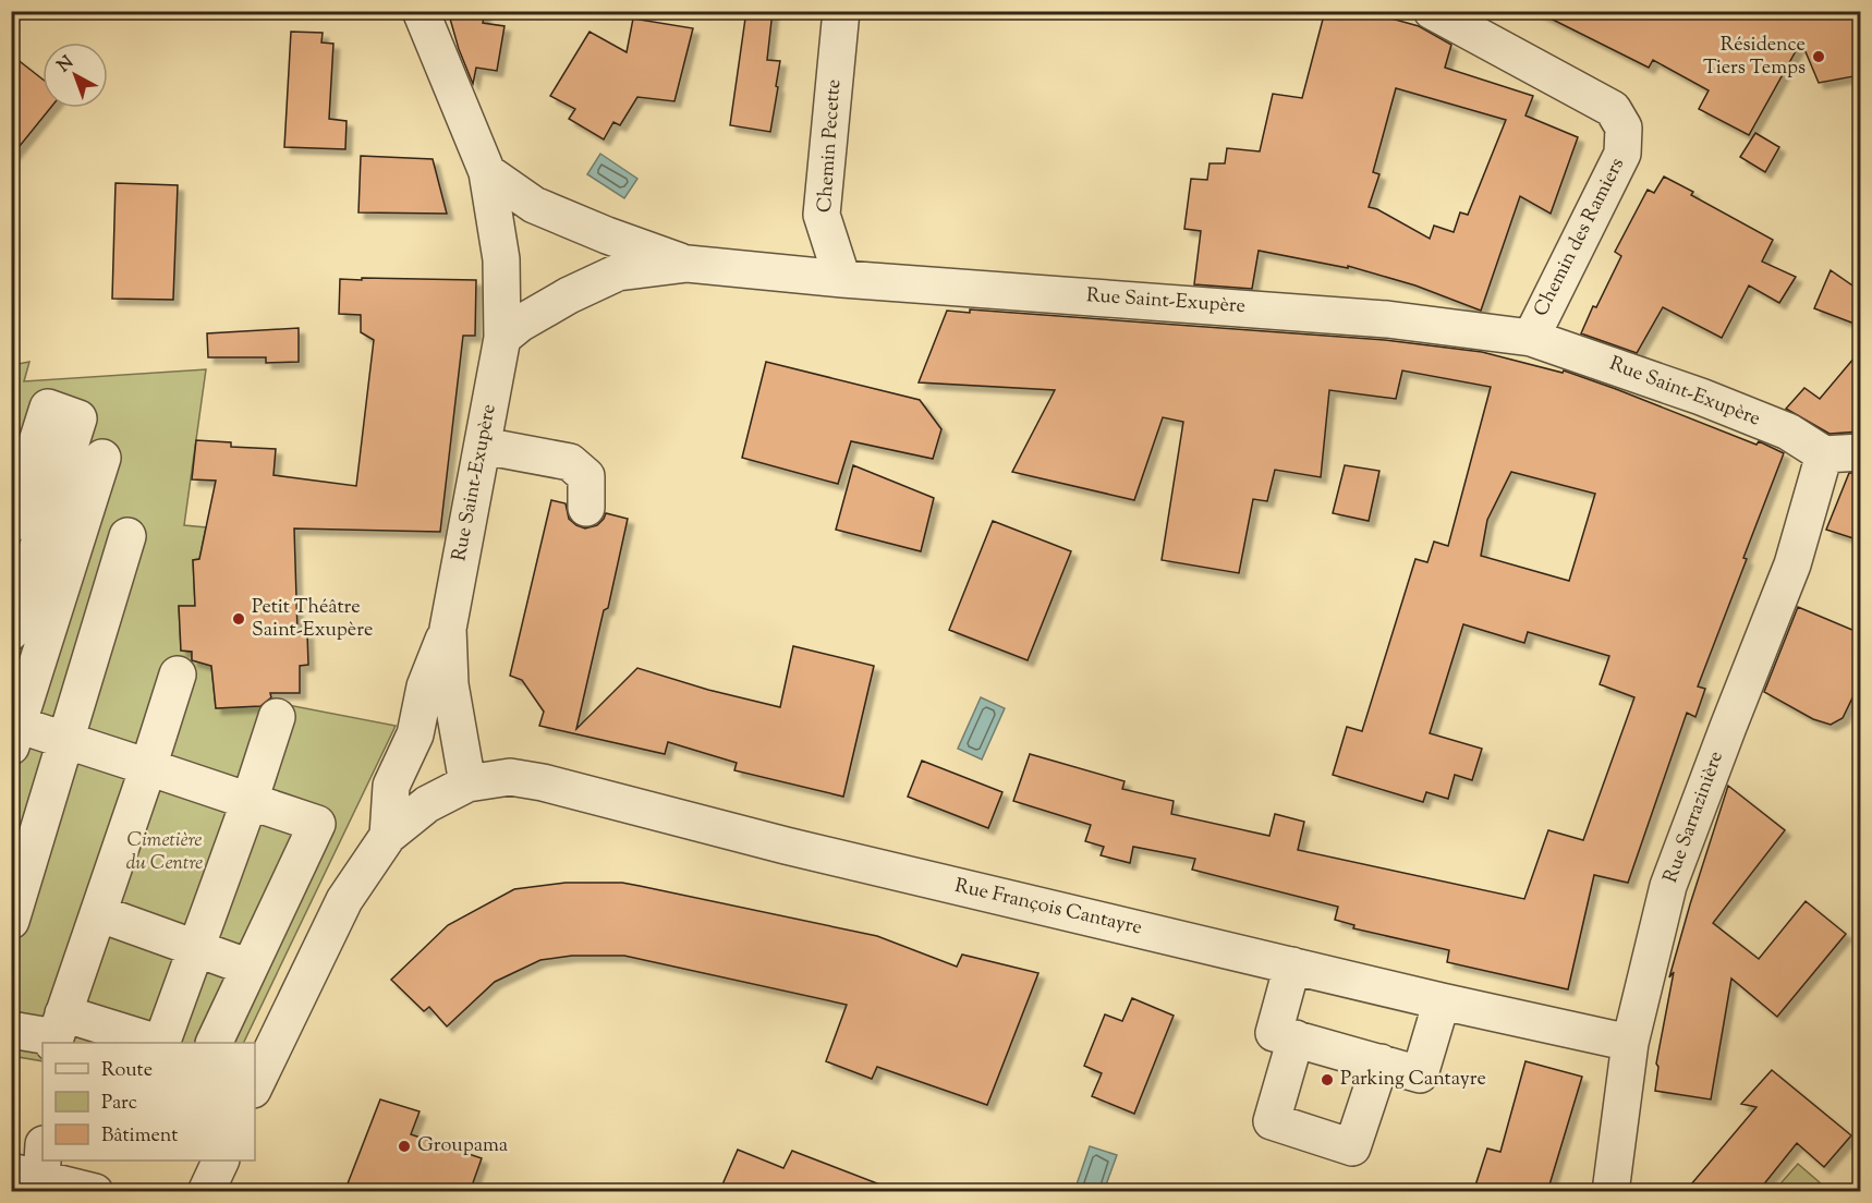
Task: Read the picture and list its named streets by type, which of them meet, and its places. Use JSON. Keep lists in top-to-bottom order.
{
  "streets": {
    "street": [
      "Chemin Pecette",
      "Chemin des Ramiers",
      "Rue Saint-Exupère",
      "Rue Sarrazinière",
      "Rue François Cantayre"
    ]
  },
  "crossings": [
    ["Chemin Pecette", "Rue Saint-Exupère"],
    ["Chemin des Ramiers", "Rue Saint-Exupère"],
    ["Rue Saint-Exupère", "Rue Sarrazinière"],
    ["Rue Saint-Exupère", "Rue François Cantayre"],
    ["Rue Sarrazinière", "Rue François Cantayre"]
  ],
  "parks": ["Cimetière du Centre"],
  "places": [
    "Résidence Tiers Temps",
    "Petit Théâtre Saint-Exupère",
    "Parking Cantayre",
    "Groupama"
  ],
  "legend": ["Route", "Parc", "Bâtiment"],
  "north": "top left"
}
